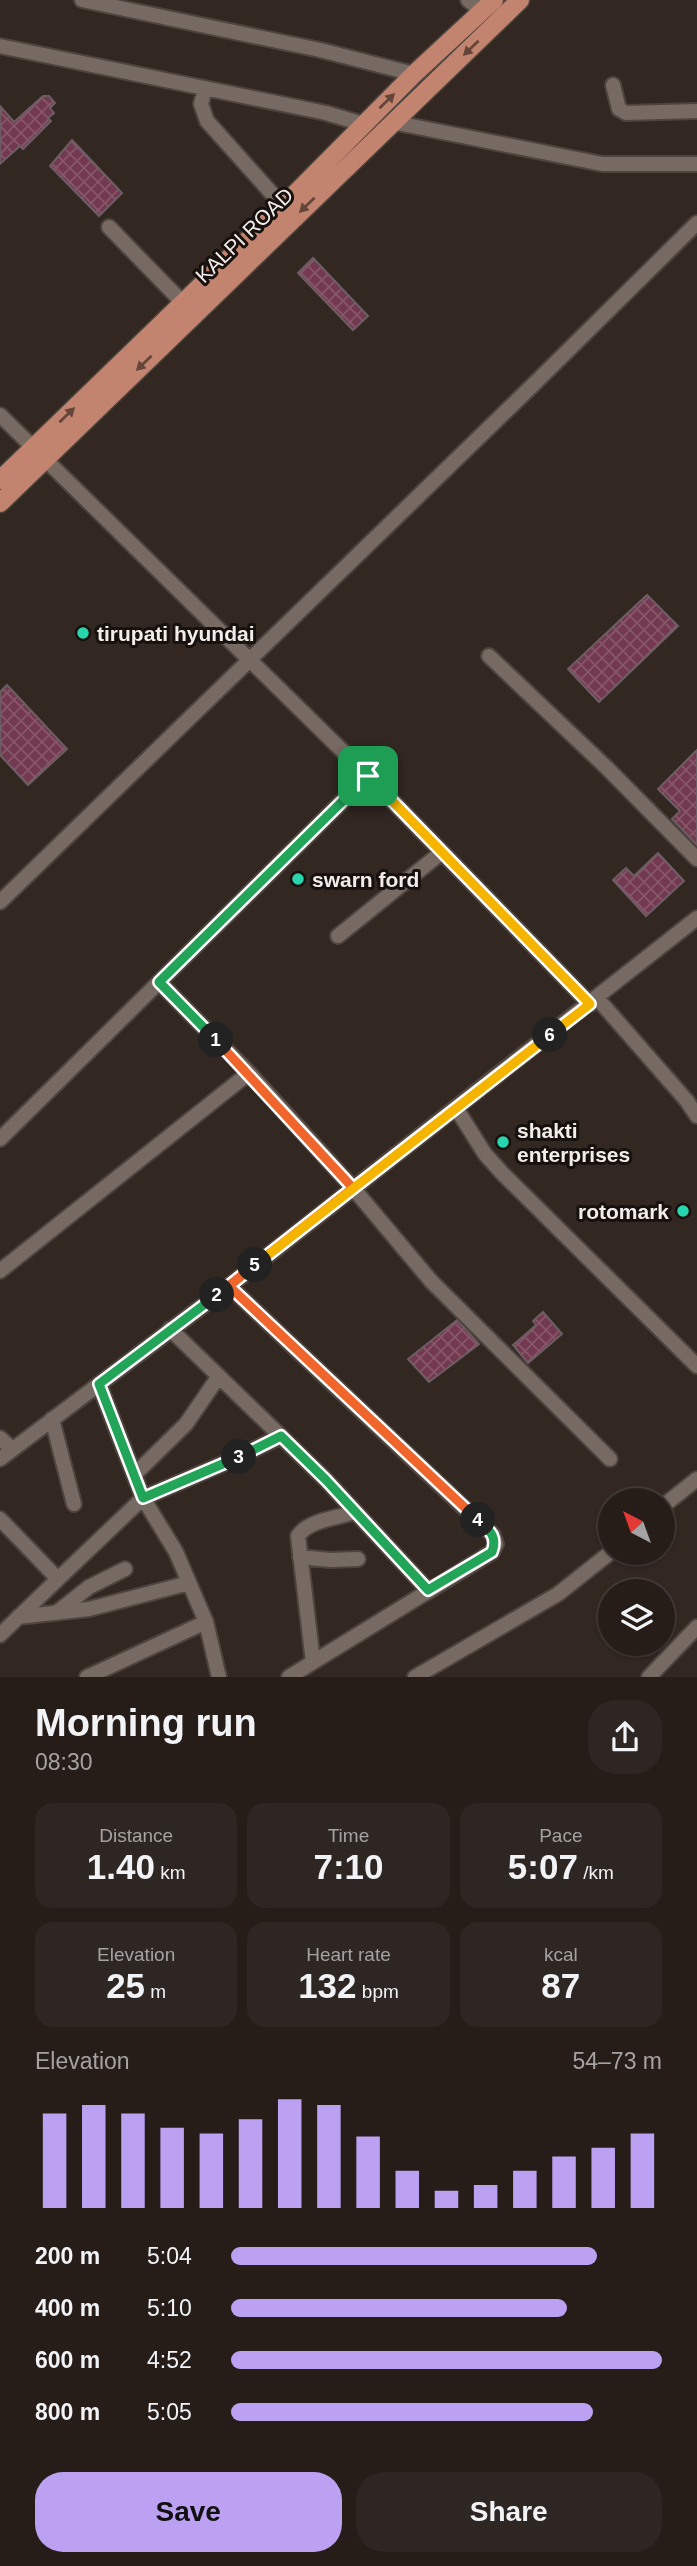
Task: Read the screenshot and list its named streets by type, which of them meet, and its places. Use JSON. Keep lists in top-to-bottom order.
{
  "streets": {
    "main road": ["KALPI ROAD"]
  },
  "places": [
    "tirupati hyundai",
    "swarn ford",
    "shakti enterprises",
    "rotomark"
  ],
  "north": "top left",
  "page": {
    "pins": [
      "6",
      "1",
      "5",
      "2",
      "3",
      "4"
    ],
    "heading": ["Morning run", "08:30"],
    "stats": [
      ["Distance", "1.40 km"],
      ["Time", "7:10"],
      ["Pace", "5:07 /km"],
      ["Elevation", "25 m"],
      ["Heart rate", "132 bpm"],
      ["kcal", "87"]
    ],
    "chart": ["Elevation", "54–73 m"],
    "list": [
      {
        "name": "200 m",
        "note": "5:04"
      },
      {
        "name": "400 m",
        "note": "5:10"
      },
      {
        "name": "600 m",
        "note": "4:52"
      },
      {
        "name": "800 m",
        "note": "5:05"
      }
    ],
    "buttons": ["Save", "Share"]
  }
}
